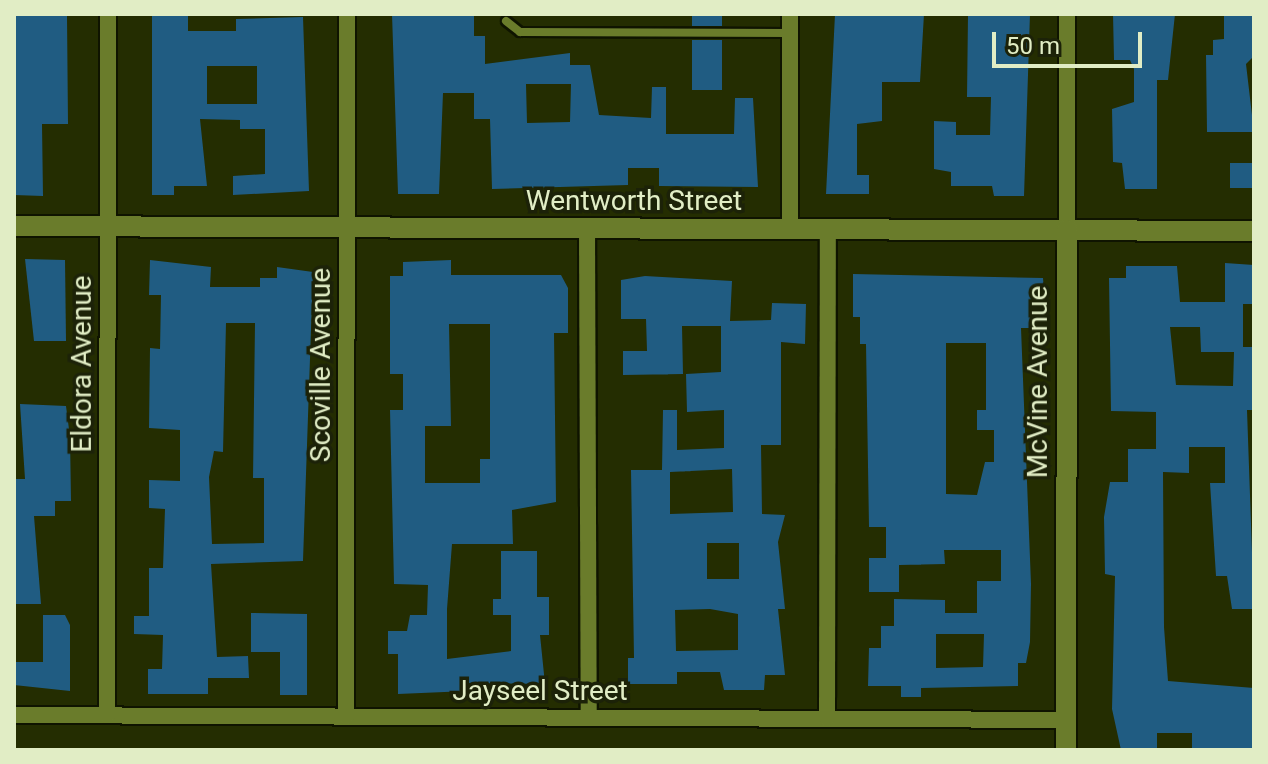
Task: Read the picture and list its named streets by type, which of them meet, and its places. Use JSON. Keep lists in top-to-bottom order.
{
  "streets": {
    "street": [
      "Wentworth Street",
      "Eldora Avenue",
      "Scoville Avenue",
      "McVine Avenue",
      "Jayseel Street"
    ]
  },
  "crossings": [
    ["Wentworth Street", "Eldora Avenue"],
    ["Wentworth Street", "Scoville Avenue"],
    ["Wentworth Street", "McVine Avenue"],
    ["Eldora Avenue", "Jayseel Street"],
    ["Scoville Avenue", "Jayseel Street"],
    ["McVine Avenue", "Jayseel Street"]
  ],
  "scale_bar": "50 m"
}
